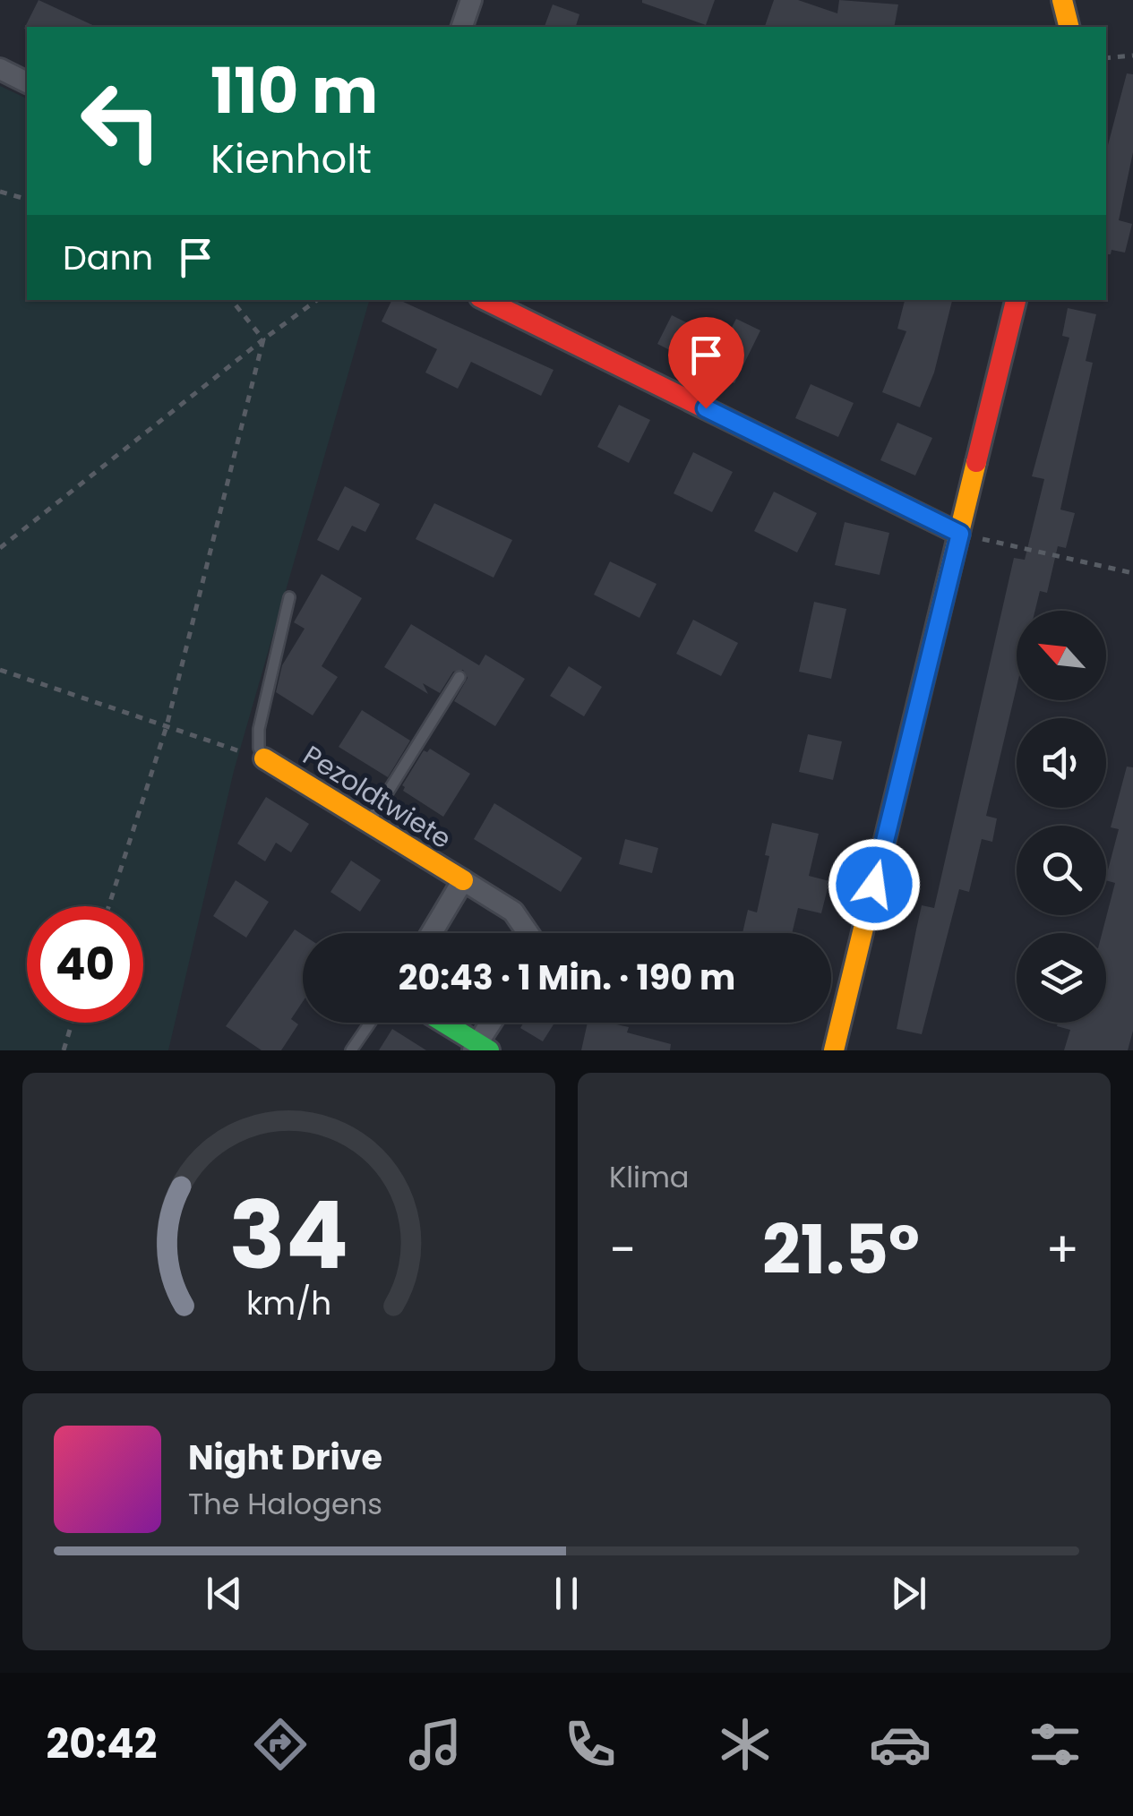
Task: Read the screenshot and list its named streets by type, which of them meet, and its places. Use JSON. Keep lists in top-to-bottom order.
{
  "streets": {
    "street": ["Pezoldtwiete"]
  },
  "north": "top left",
  "page": {
    "turn": ["110 m", "Kienholt"],
    "then": "Dann",
    "limit": "40",
    "trip": "20:43 · 1 Min. · 190 m",
    "tile": "Klima",
    "heat": ["−", "21.5°", "+"],
    "song": ["Night Drive", "The Halogens"],
    "tabs": "20:42",
    "gauge": ["34", "km/h"]
  }
}
